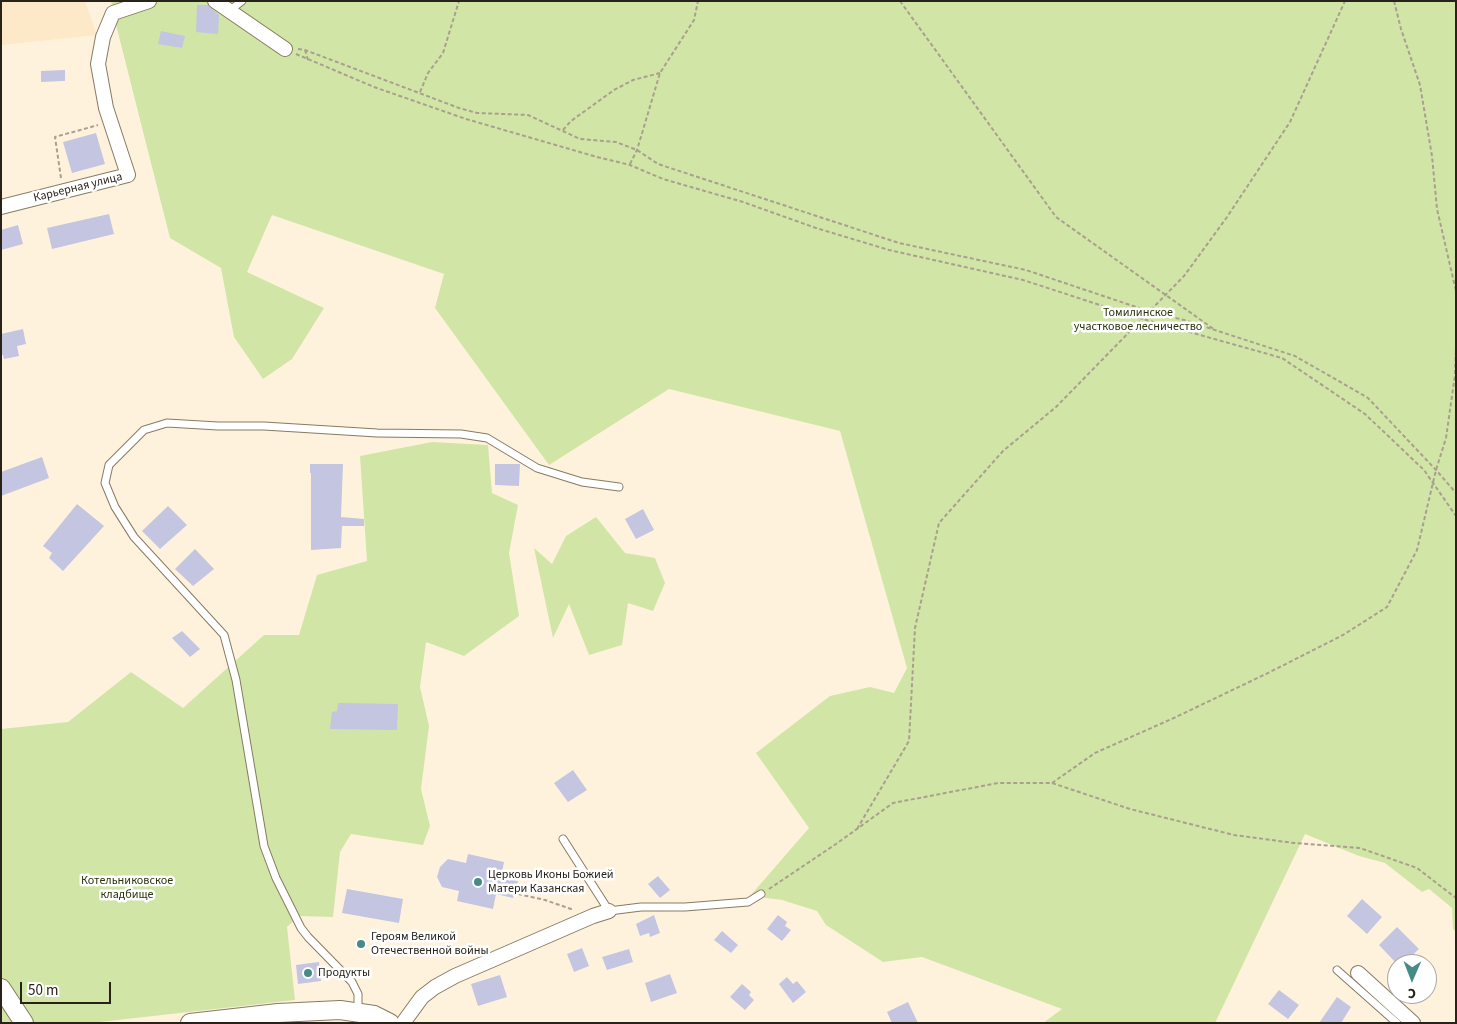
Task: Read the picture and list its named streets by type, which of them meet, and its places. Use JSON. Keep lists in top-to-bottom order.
{
  "streets": {
    "street": ["Карьерная улица"]
  },
  "parks": ["Томилинское участковое лесничество", "Котельниковское кладбище"],
  "places": ["Церковь Иконы Божией Матери Казанская", "Героям Великой Отечественной войны", "Продукты"],
  "scale_bar": "50 m",
  "north": "bottom"
}
